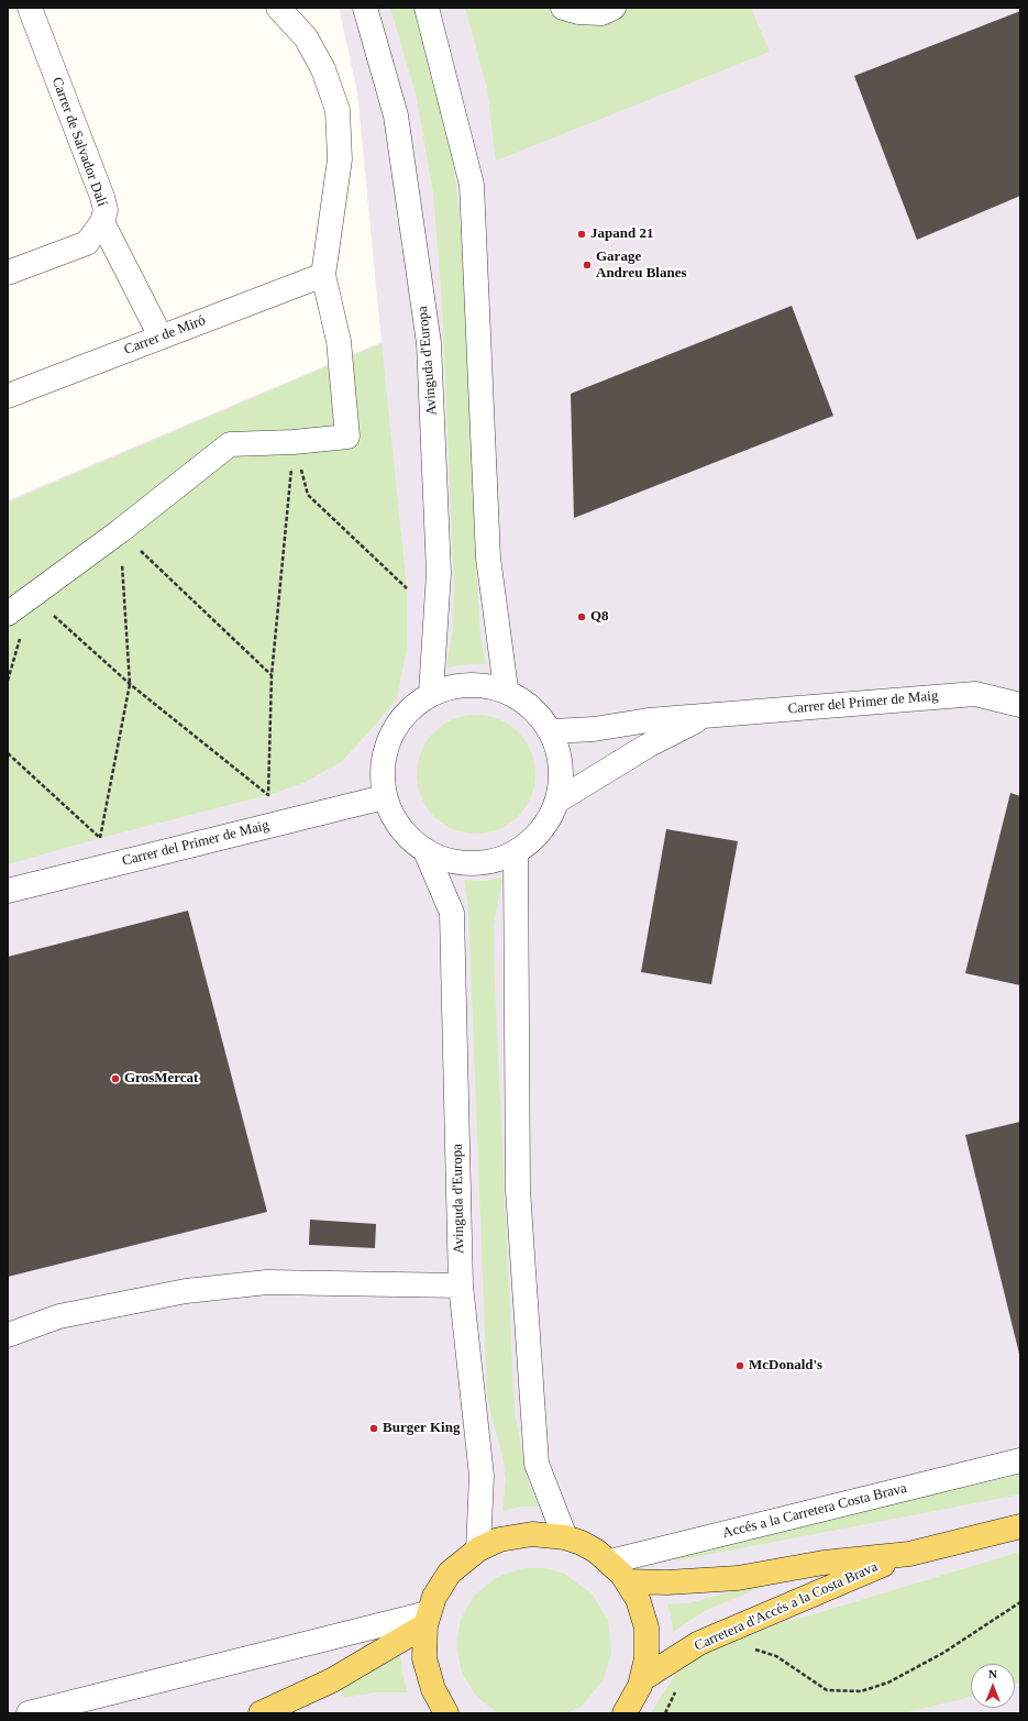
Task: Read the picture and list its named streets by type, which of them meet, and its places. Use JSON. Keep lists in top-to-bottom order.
{
  "streets": {
    "main road": ["Carretera d'Accés a la Costa Brava"],
    "street": [
      "Carrer de Salvador Dalí",
      "Carrer de Miró",
      "Avinguda d'Europa",
      "Carrer del Primer de Maig",
      "Accés a la Carretera Costa Brava"
    ]
  },
  "places": [
    "Japand 21",
    "Garage Andreu Blanes",
    "Q8",
    "GrosMercat",
    "McDonald's",
    "Burger King"
  ],
  "north": "top"
}
